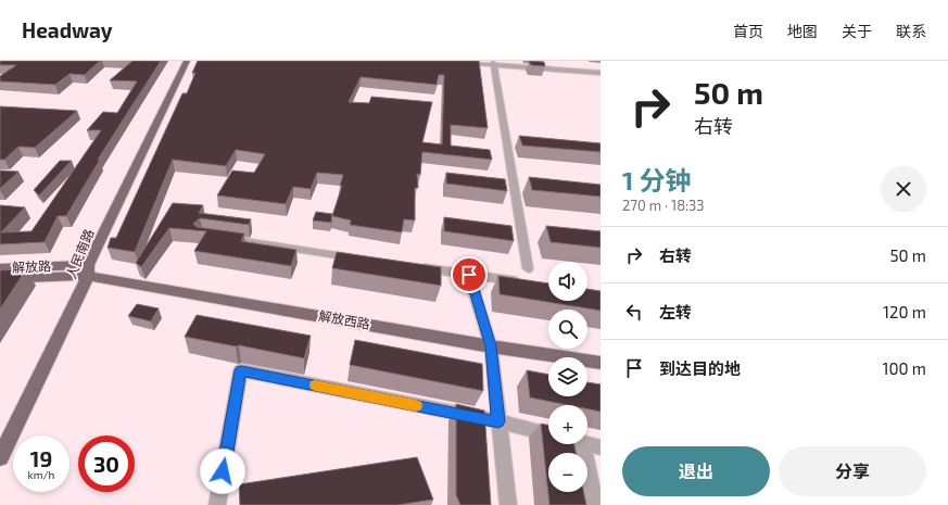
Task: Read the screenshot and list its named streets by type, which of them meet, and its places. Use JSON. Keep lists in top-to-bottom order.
{
  "streets": {
    "main road": ["人民南路", "解放路", "解放西路"]
  },
  "crossings": [
    ["人民南路", "解放路"],
    ["人民南路", "解放西路"],
    ["解放路", "解放西路"]
  ],
  "page": {
    "header": "Headway",
    "nav": [
      "首页",
      "地图",
      "关于",
      "联系"
    ],
    "turn": ["50 m", "右转"],
    "heading": ["1 分钟", "270 m · 18:33"],
    "list": [
      {
        "name": "右转",
        "value": "50 m"
      },
      {
        "name": "左转",
        "value": "120 m"
      },
      {
        "name": "到达目的地",
        "value": "100 m"
      }
    ],
    "map_buttons": ["+", "−"],
    "speed": "19 km/h",
    "limit": "30",
    "buttons": ["退出", "分享"]
  }
}
